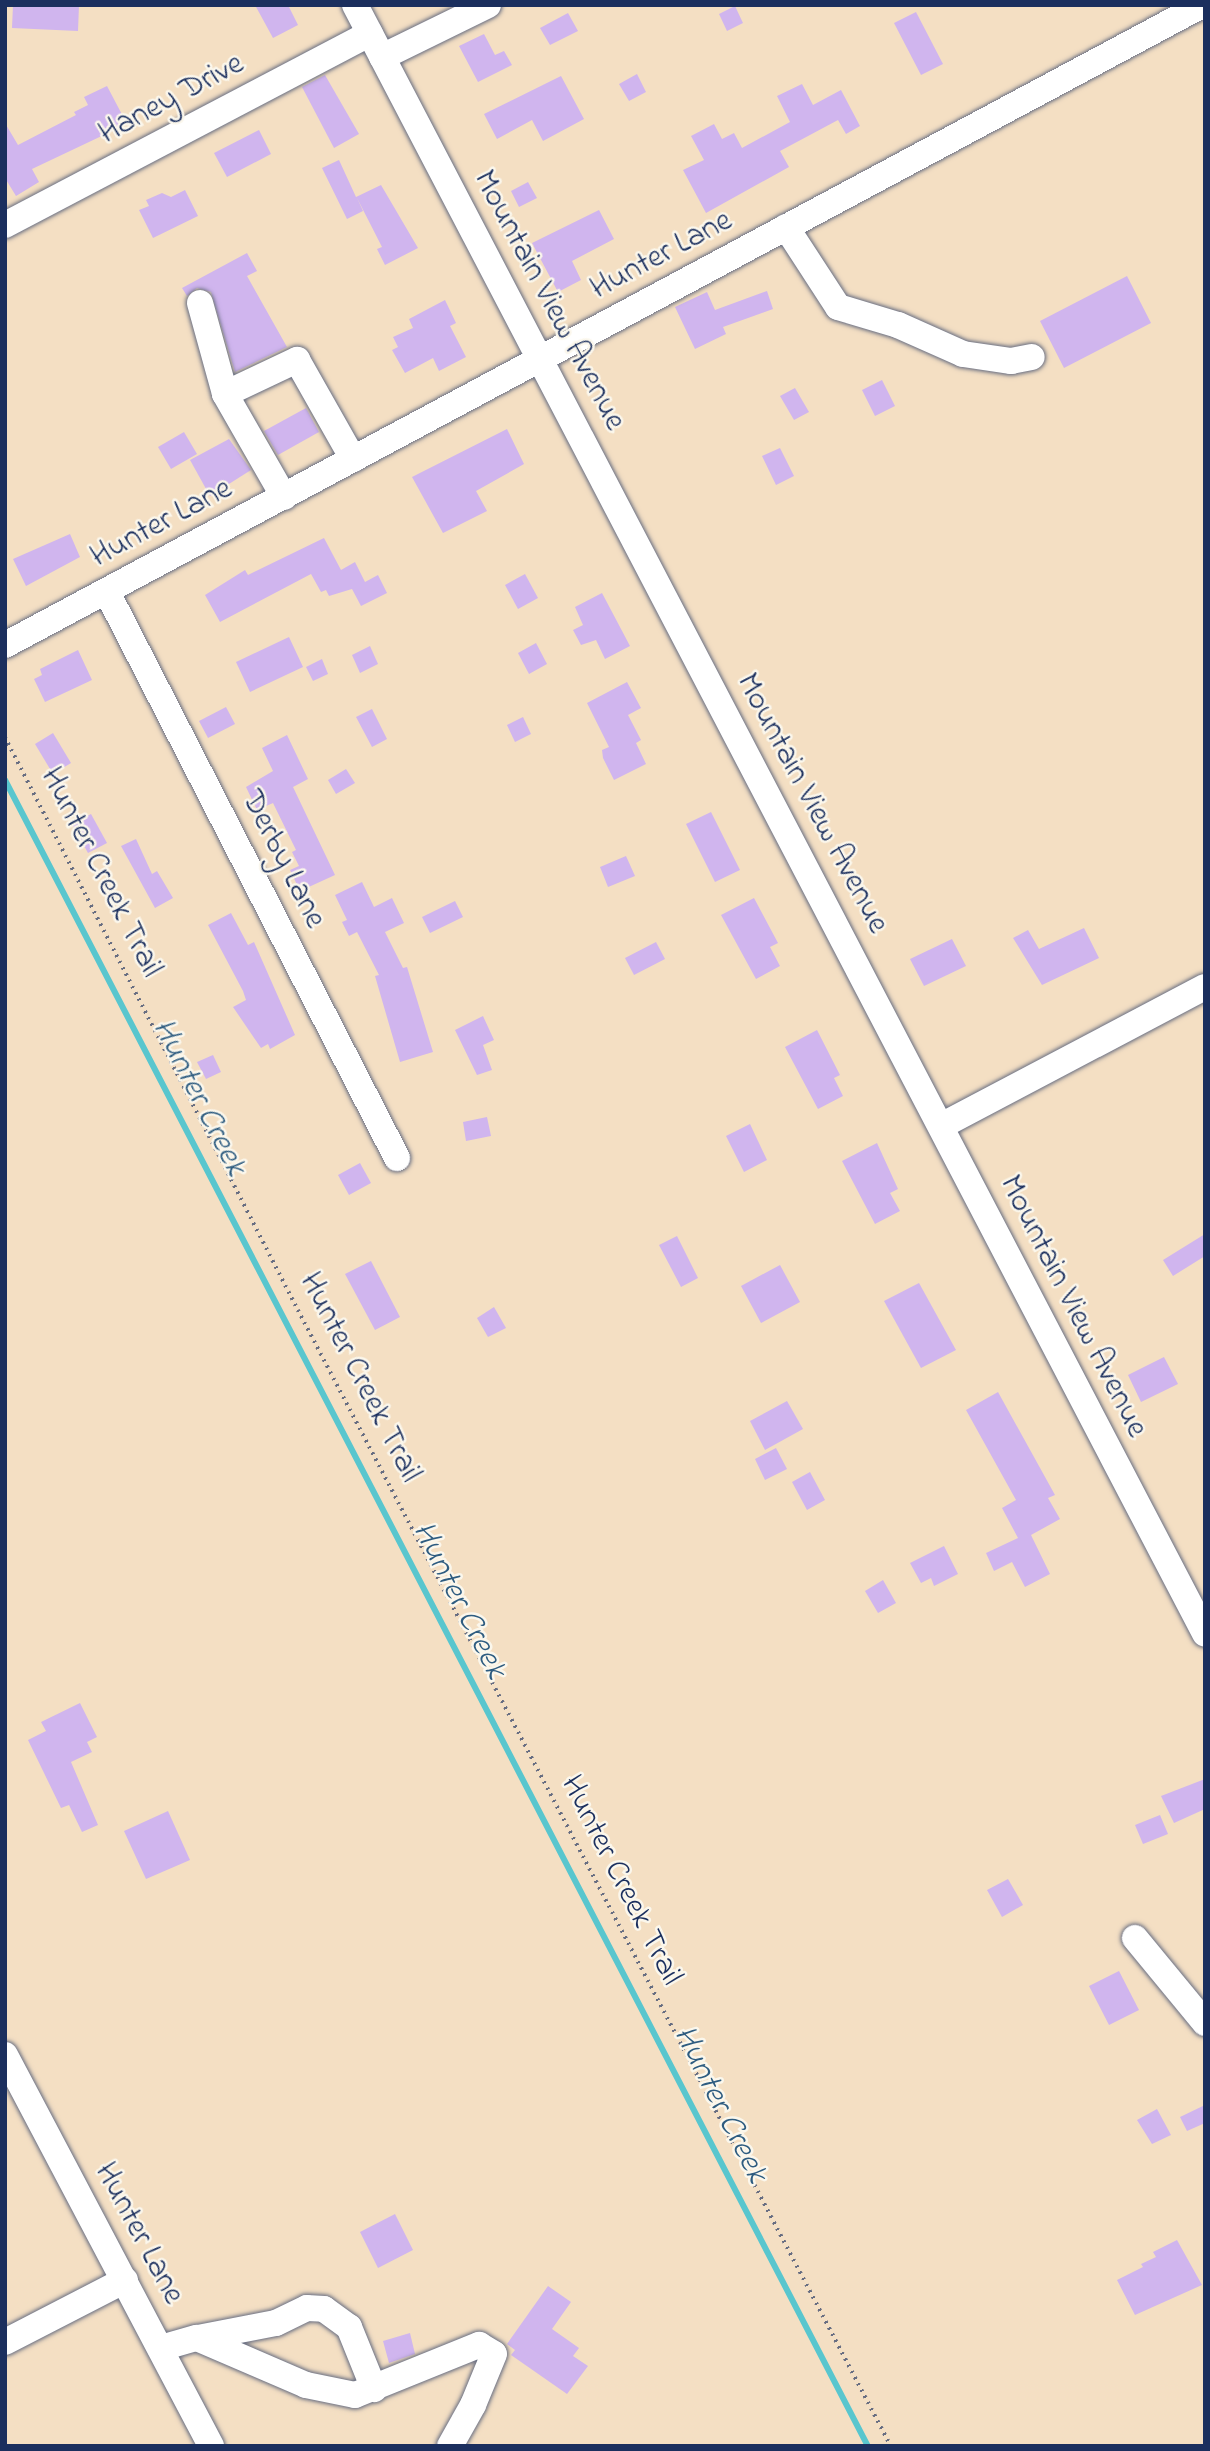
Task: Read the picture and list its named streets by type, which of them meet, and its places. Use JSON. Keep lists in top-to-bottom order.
{
  "streets": {
    "street": [
      "Haney Drive",
      "Hunter Lane",
      "Mountain View Avenue",
      "Derby Lane"
    ],
    "path": ["Hunter Creek Trail"]
  },
  "crossings": [
    ["Haney Drive", "Mountain View Avenue"],
    ["Hunter Lane", "Mountain View Avenue"],
    ["Hunter Lane", "Derby Lane"]
  ],
  "water": ["Hunter Creek"]
}
